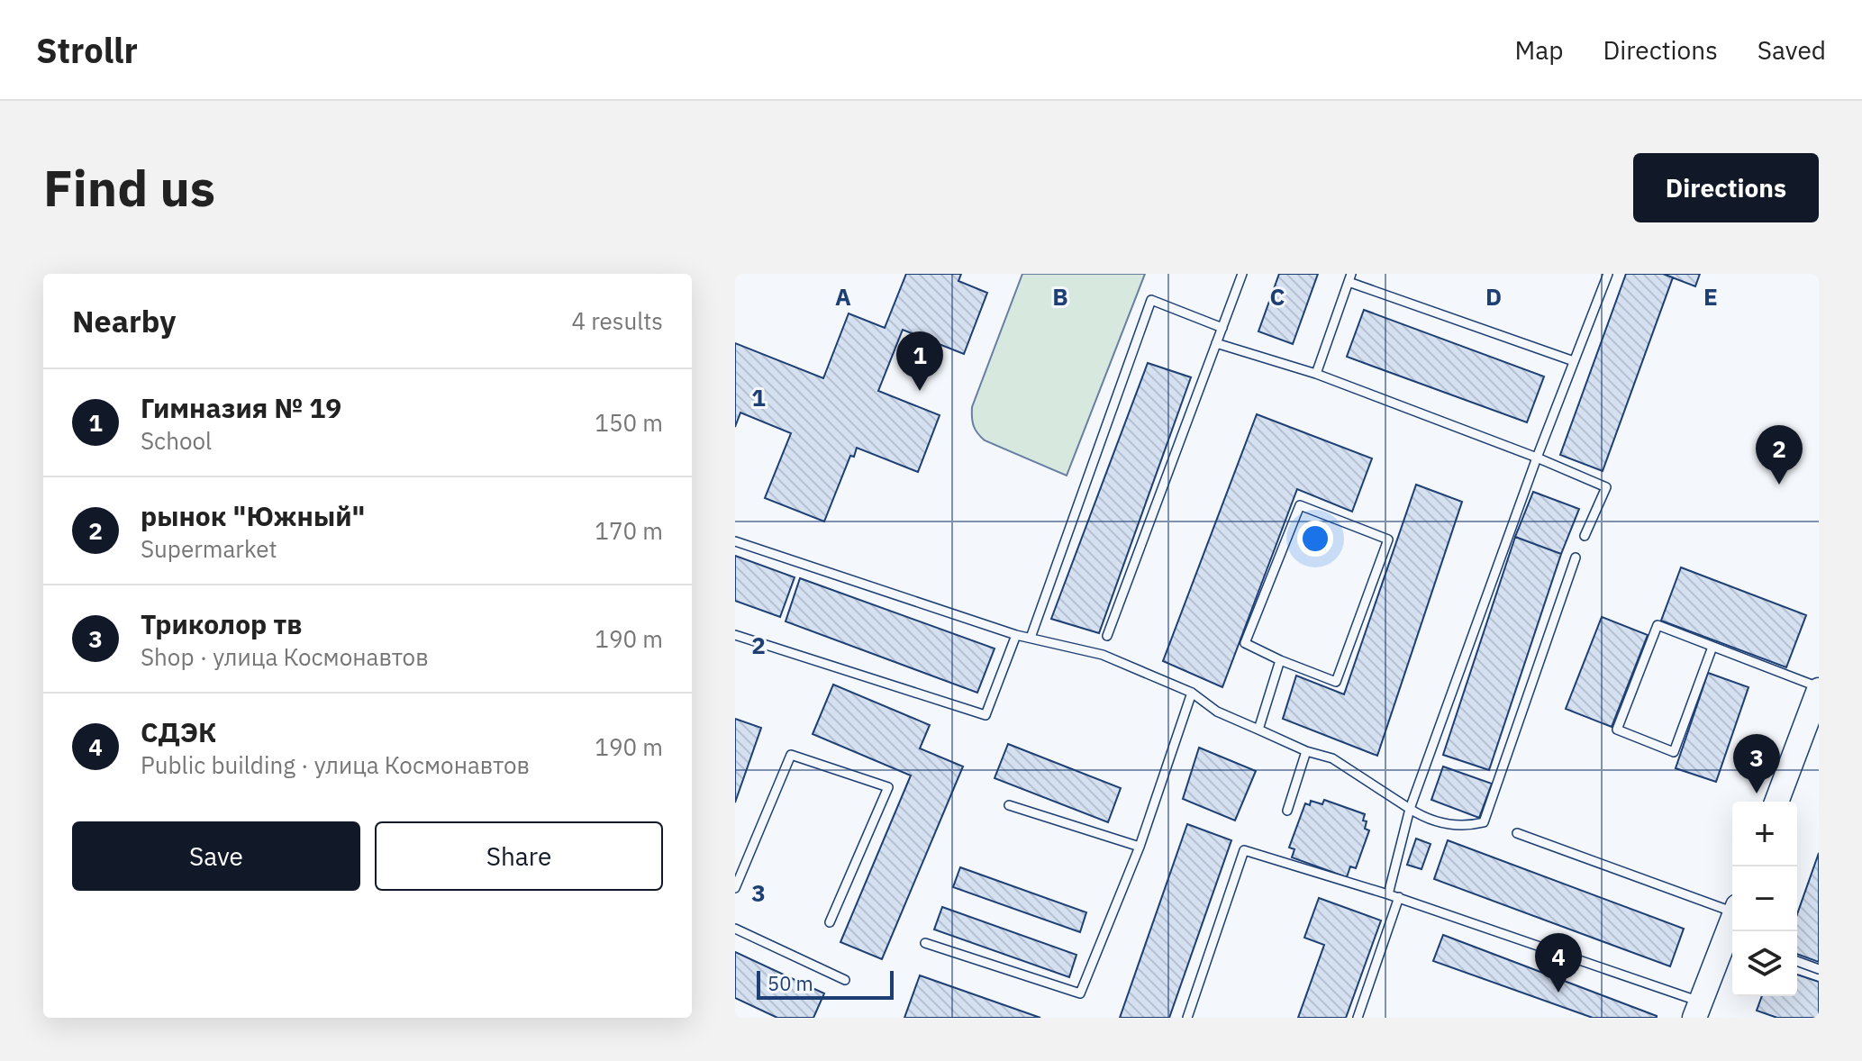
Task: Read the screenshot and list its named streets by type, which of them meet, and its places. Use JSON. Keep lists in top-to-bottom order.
{
  "scale_bar": "50 m",
  "page": {
    "header": "Strollr",
    "nav": ["Map", "Directions", "Saved"],
    "buttons": [
      "Directions",
      ["Save", "Share"]
    ],
    "title": "Find us",
    "heading": ["Nearby", "4 results"],
    "pins": [
      "1",
      "2",
      "3",
      "4"
    ],
    "list": [
      {
        "mark": "1",
        "name": "Гимназия № 19",
        "note": "School",
        "value": "150 m"
      },
      {
        "mark": "2",
        "name": "рынок \"Южный\"",
        "note": "Supermarket",
        "value": "170 m"
      },
      {
        "mark": "3",
        "name": "Триколор тв",
        "note": "Shop · улица Космонавтов",
        "value": "190 m"
      },
      {
        "mark": "4",
        "name": "СДЭК",
        "note": "Public building · улица Космонавтов",
        "value": "190 m"
      }
    ],
    "map_buttons": ["+", "−"],
    "scale": "50 m"
  },
  "grid": {
    "columns": [
      "A",
      "B",
      "C",
      "D",
      "E"
    ],
    "rows": ["1", "2", "3"]
  }
}
